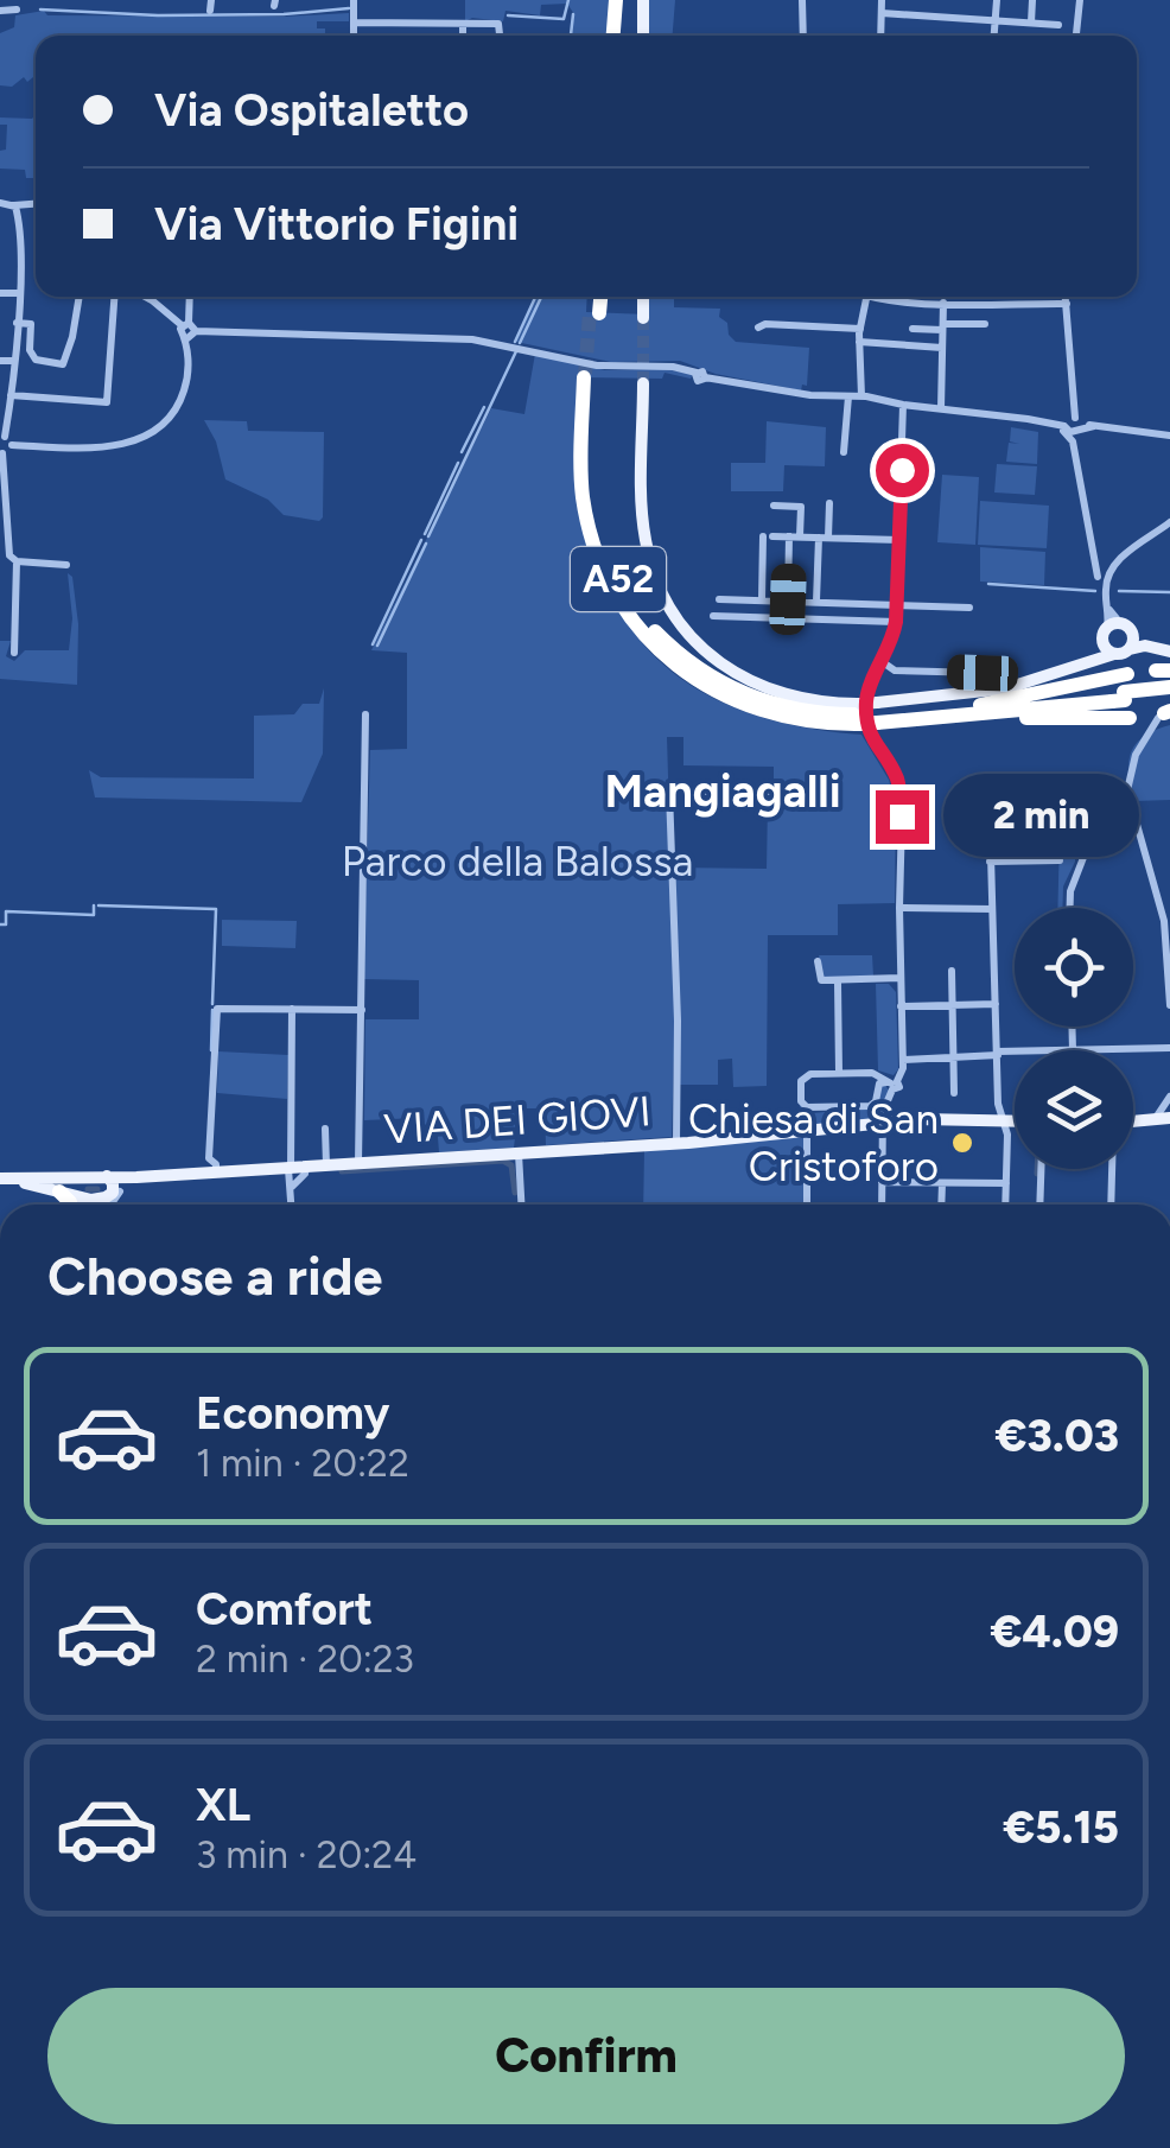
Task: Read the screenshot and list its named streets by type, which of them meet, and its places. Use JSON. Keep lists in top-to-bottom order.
{
  "streets": {
    "highway": ["A52"],
    "main road": ["VIA DEI GIOVI"]
  },
  "districts": ["Mangiagalli"],
  "parks": ["Parco della Balossa"],
  "places": ["Chiesa di San Cristoforo"],
  "page": {
    "banner": ["Via Ospitaletto", "Via Vittorio Figini"],
    "bubble": "2 min",
    "heading": "Choose a ride",
    "list": [
      {
        "name": "Economy",
        "note": "1 min · 20:22",
        "value": "€3.03"
      },
      {
        "name": "Comfort",
        "note": "2 min · 20:23",
        "value": "€4.09"
      },
      {
        "name": "XL",
        "note": "3 min · 20:24",
        "value": "€5.15"
      }
    ],
    "buttons": "Confirm"
  }
}
